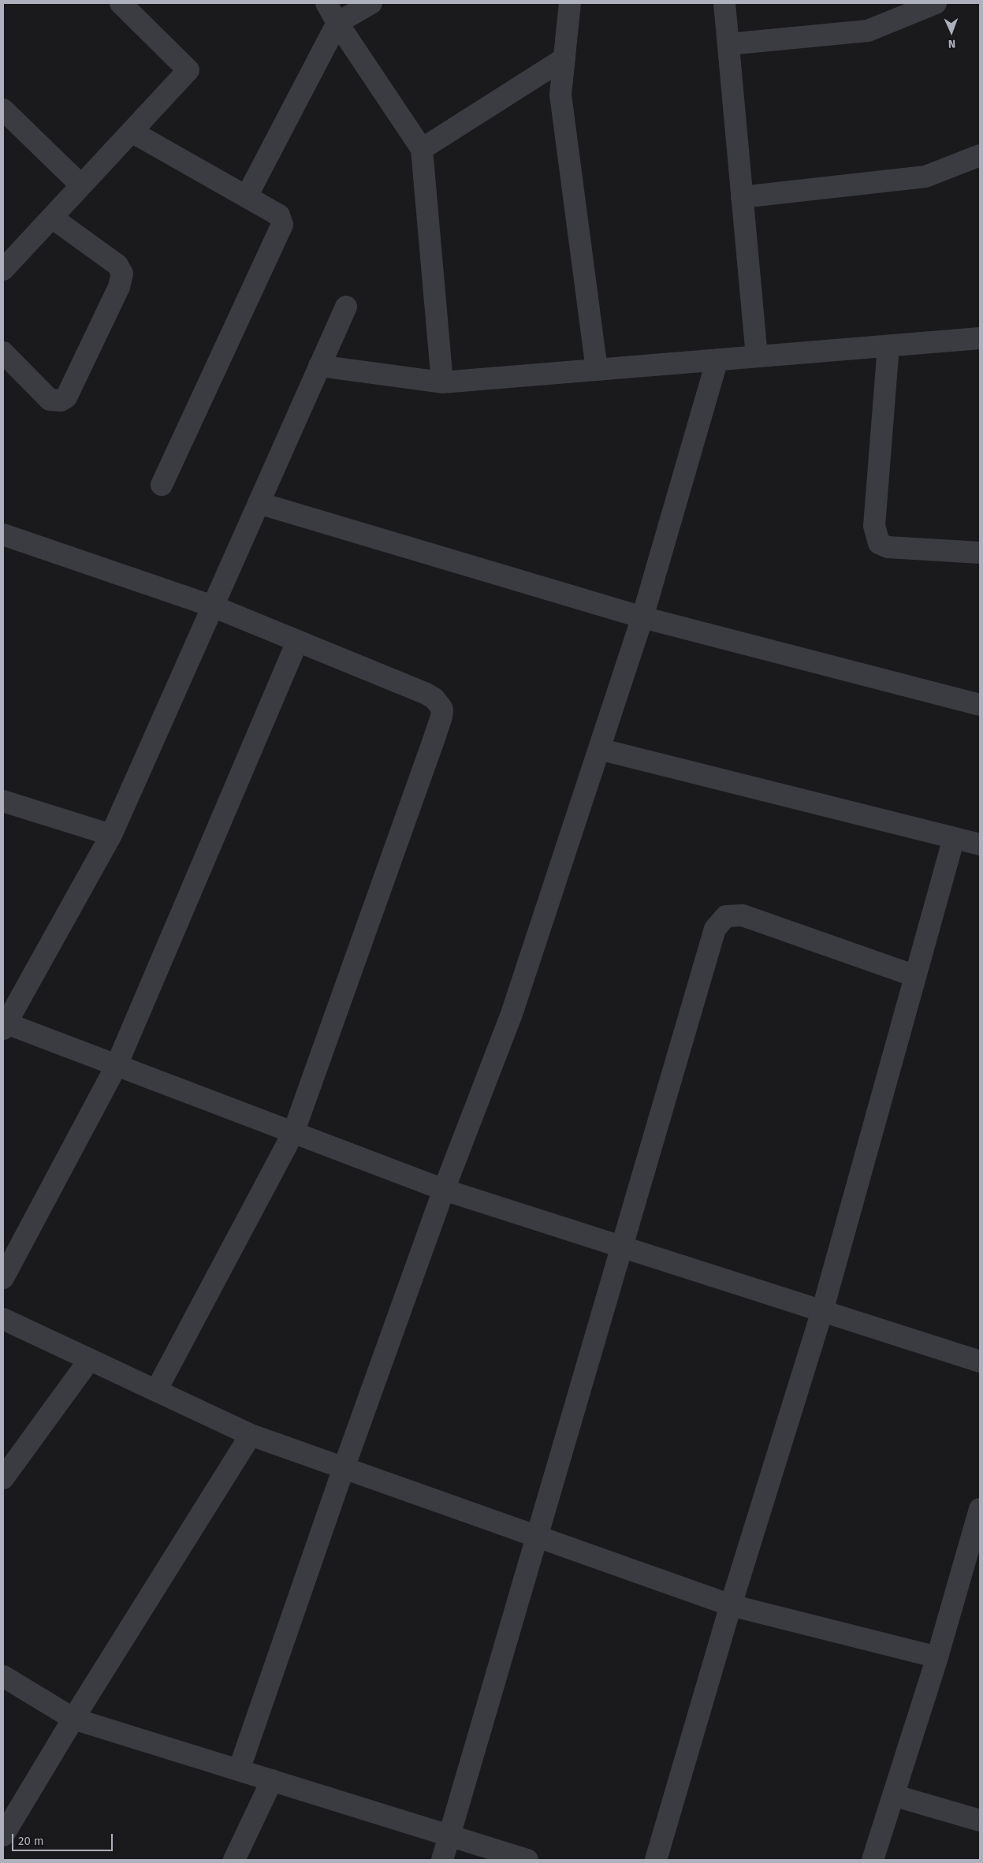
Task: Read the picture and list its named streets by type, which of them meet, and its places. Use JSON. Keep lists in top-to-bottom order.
{
  "scale_bar": "20 m",
  "north": "bottom"
}
